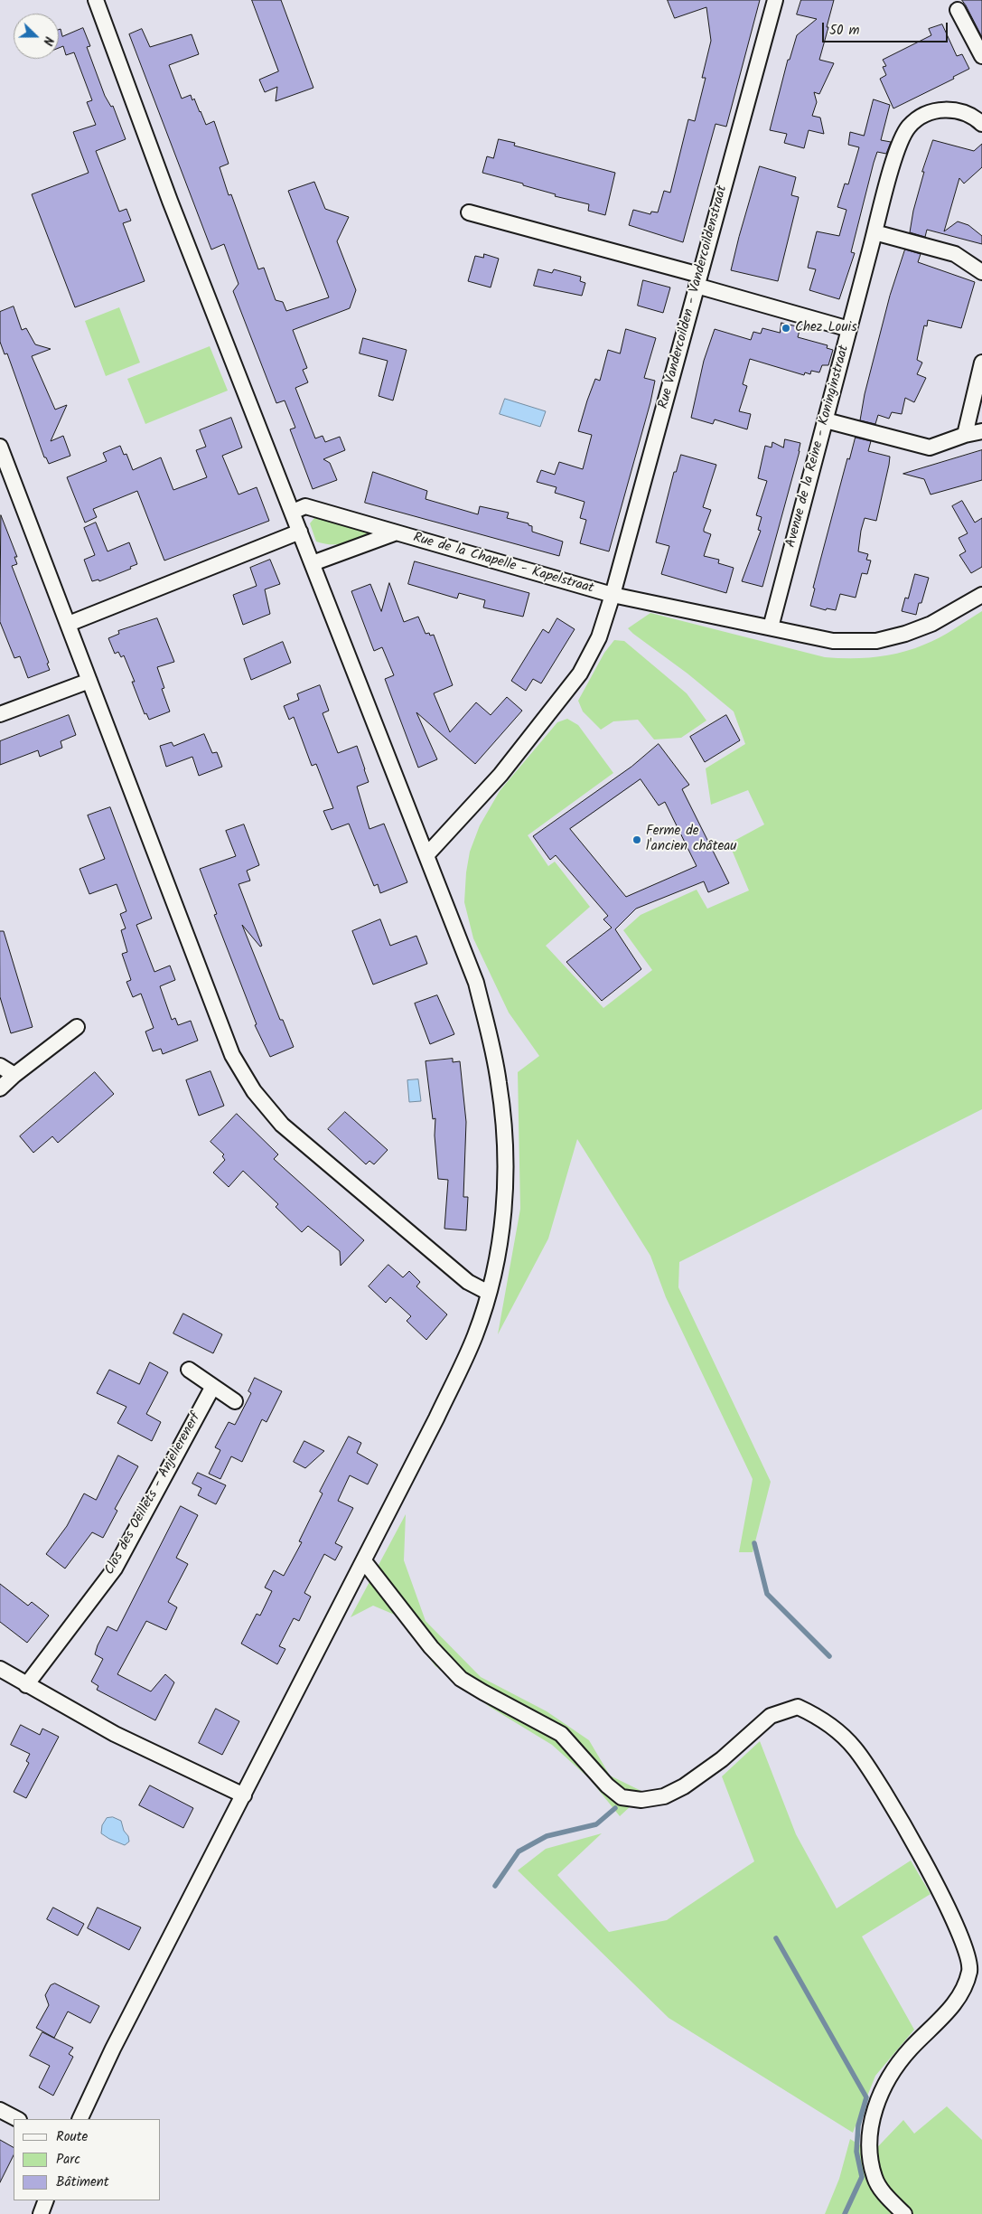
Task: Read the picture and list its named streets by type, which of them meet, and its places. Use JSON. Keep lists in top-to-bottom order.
{
  "streets": {
    "street": [
      "Rue Vandercoilden - Vandercoildenstraat",
      "Avenue de la Reine - Koninginstraat",
      "Rue de la Chapelle - Kapelstraat",
      "Clos des Oeillets - Anjelierenerf"
    ]
  },
  "crossings": [
    ["Rue Vandercoilden - Vandercoildenstraat", "Rue de la Chapelle - Kapelstraat"],
    ["Avenue de la Reine - Koninginstraat", "Rue de la Chapelle - Kapelstraat"]
  ],
  "places": ["Chez Louis", "Ferme de l'ancien château"],
  "legend": ["Route", "Parc", "Bâtiment"],
  "scale_bar": "50 m",
  "north": "right"
}
